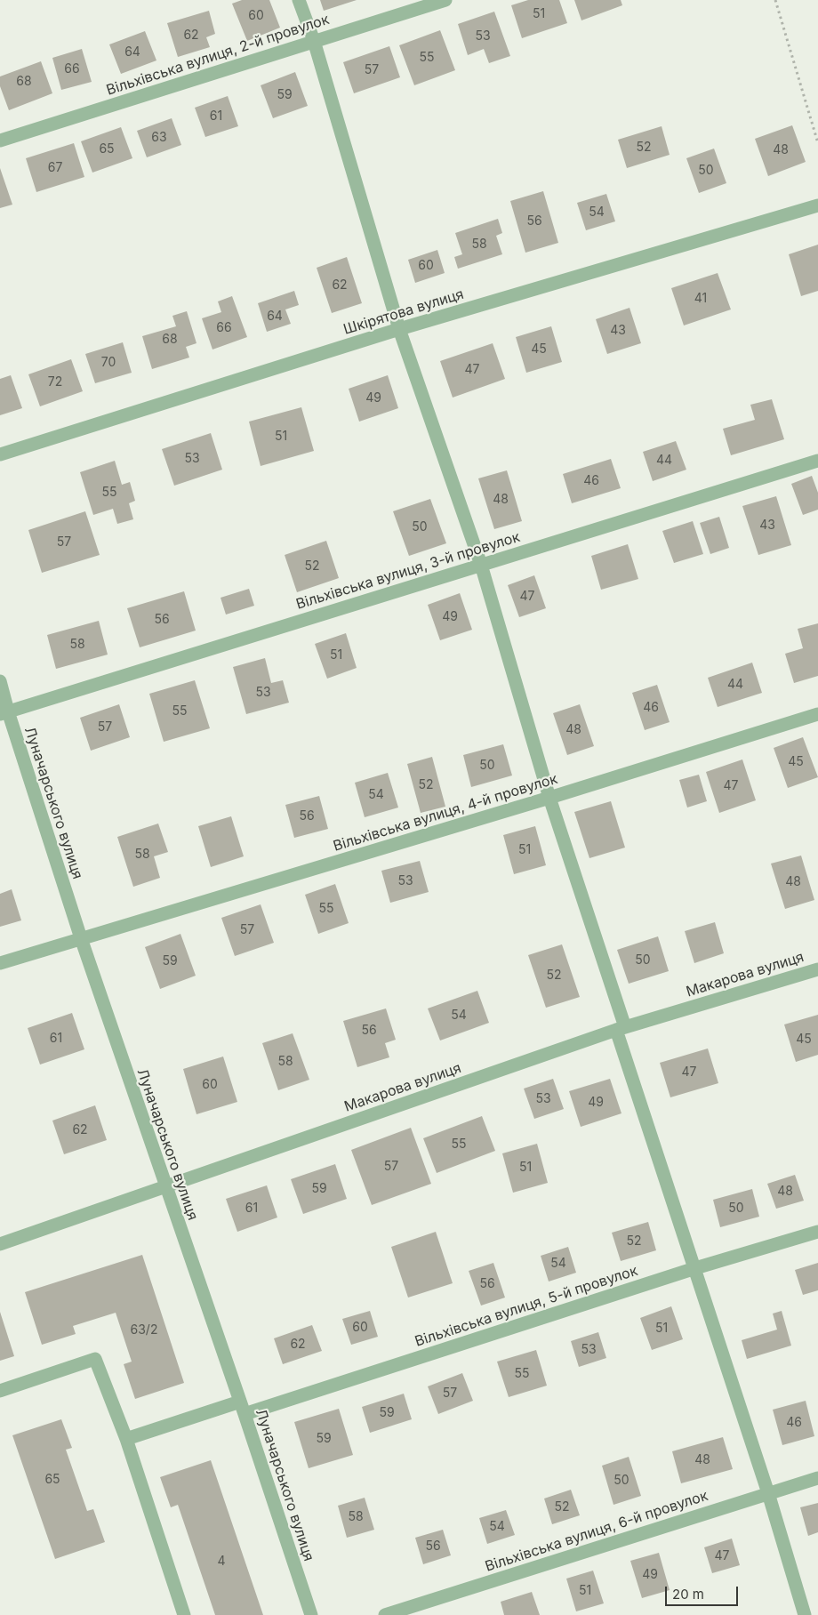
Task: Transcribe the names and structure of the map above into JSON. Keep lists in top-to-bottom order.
{
  "streets": {
    "street": [
      "Вільхівська вулиця, 2-й провулок",
      "Шкірятова вулиця",
      "Вільхівська вулиця, 3-й провулок",
      "Луначарського вулиця",
      "Вільхівська вулиця, 4-й провулок",
      "Макарова вулиця",
      "Вільхівська вулиця, 5-й провулок",
      "Вільхівська вулиця, 6-й провулок"
    ]
  },
  "crossings": [
    ["Вільхівська вулиця, 3-й провулок", "Луначарського вулиця"],
    ["Луначарського вулиця", "Вільхівська вулиця, 4-й провулок"],
    ["Луначарського вулиця", "Макарова вулиця"],
    ["Луначарського вулиця", "Вільхівська вулиця, 5-й провулок"]
  ],
  "house_numbers": [
    "51",
    "60",
    "62",
    "53",
    "64",
    "55",
    "66",
    "57",
    "68",
    "59",
    "61",
    "63",
    "52",
    "65",
    "48",
    "67",
    "50",
    "54",
    "56",
    "58",
    "60",
    "62",
    "41",
    "64",
    "66",
    "43",
    "68",
    "45",
    "70",
    "47",
    "72",
    "49",
    "51",
    "53",
    "44",
    "46",
    "55",
    "48",
    "43",
    "50",
    "57",
    "52",
    "47",
    "49",
    "56",
    "58",
    "51",
    "44",
    "53",
    "46",
    "55",
    "57",
    "48",
    "45",
    "50",
    "52",
    "47",
    "54",
    "56",
    "51",
    "58",
    "53",
    "48",
    "55",
    "57",
    "50",
    "59",
    "52",
    "54",
    "56",
    "61",
    "45",
    "58",
    "47",
    "60",
    "53",
    "49",
    "62",
    "55",
    "57",
    "51",
    "59",
    "48",
    "61",
    "50",
    "52",
    "54",
    "56",
    "60",
    "51",
    "63/2",
    "62",
    "53",
    "55",
    "57",
    "59",
    "46",
    "59",
    "48",
    "65",
    "50",
    "52",
    "58",
    "54",
    "56",
    "47",
    "4",
    "49",
    "51"
  ],
  "scale_bar": "20 m"
}
